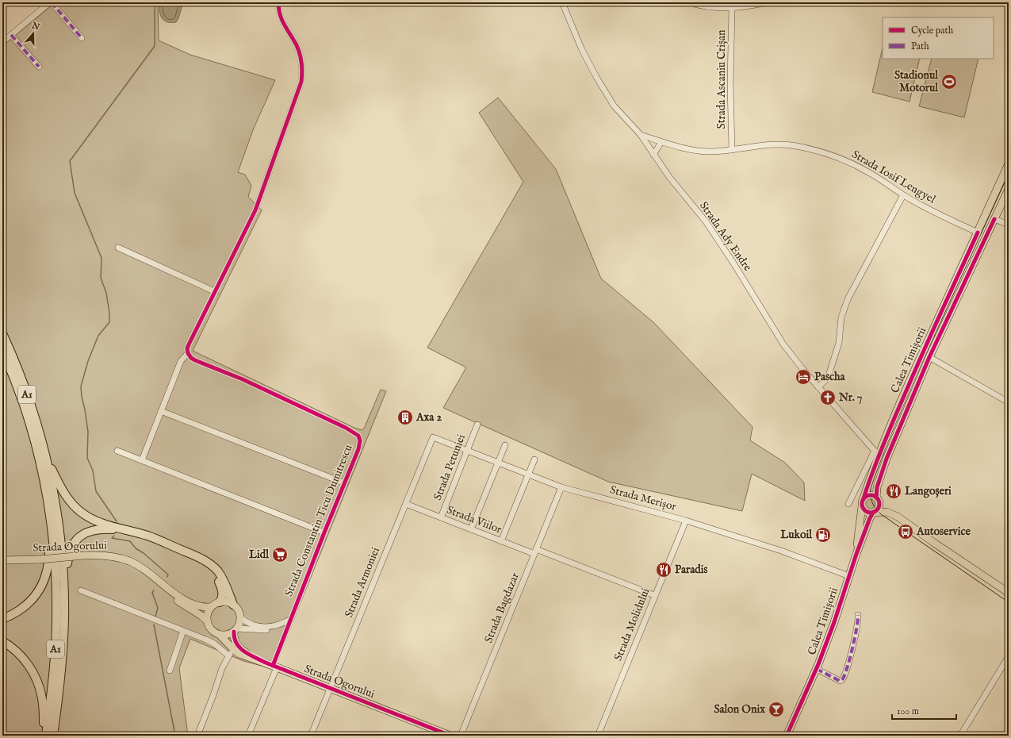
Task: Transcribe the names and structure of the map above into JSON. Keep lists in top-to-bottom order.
{
  "streets": {
    "highway": ["A1"],
    "main road": ["Calea Timișorii", "Strada Ogorului"],
    "street": [
      "Strada Ascaniu Crișan",
      "Strada Iosif Lengyel",
      "Strada Ady Endre",
      "Strada Petuniei",
      "Strada Merișor",
      "Strada Viilor",
      "Strada Constantin Ticu Dumitrescu",
      "Strada Armoniei",
      "Strada Bagdazar",
      "Strada Molidului"
    ]
  },
  "crossings": [
    ["Strada Ascaniu Crișan", "Strada Iosif Lengyel"],
    ["Strada Iosif Lengyel", "Strada Ady Endre"],
    ["Strada Iosif Lengyel", "Calea Timișorii"],
    ["Strada Ady Endre", "Calea Timișorii"],
    ["Calea Timișorii", "Strada Merișor"],
    ["Strada Petuniei", "Strada Merișor"],
    ["Strada Petuniei", "Strada Viilor"],
    ["Strada Merișor", "Strada Armoniei"],
    ["Strada Merișor", "Strada Bagdazar"],
    ["Strada Merișor", "Strada Molidului"],
    ["Strada Viilor", "Strada Armoniei"],
    ["Strada Viilor", "Strada Bagdazar"],
    ["Strada Viilor", "Strada Molidului"],
    ["Strada Constantin Ticu Dumitrescu", "Strada Ogorului"],
    ["Strada Ogorului", "Strada Armoniei"]
  ],
  "places": {
    "sports": ["Stadionul Motorul"],
    "hotel": ["Pascha"],
    "church": ["Nr. 7"],
    "building": ["Axa 2"],
    "restaurant": ["Langoșeri", "Paradis"],
    "bus stop": ["Autoservice"],
    "fuel station": ["Lukoil"],
    "supermarket": ["Lidl"],
    "bar": ["Salon Onix"]
  },
  "legend": ["Cycle path", "Path"],
  "scale_bar": "100 m",
  "north": "top"
}
